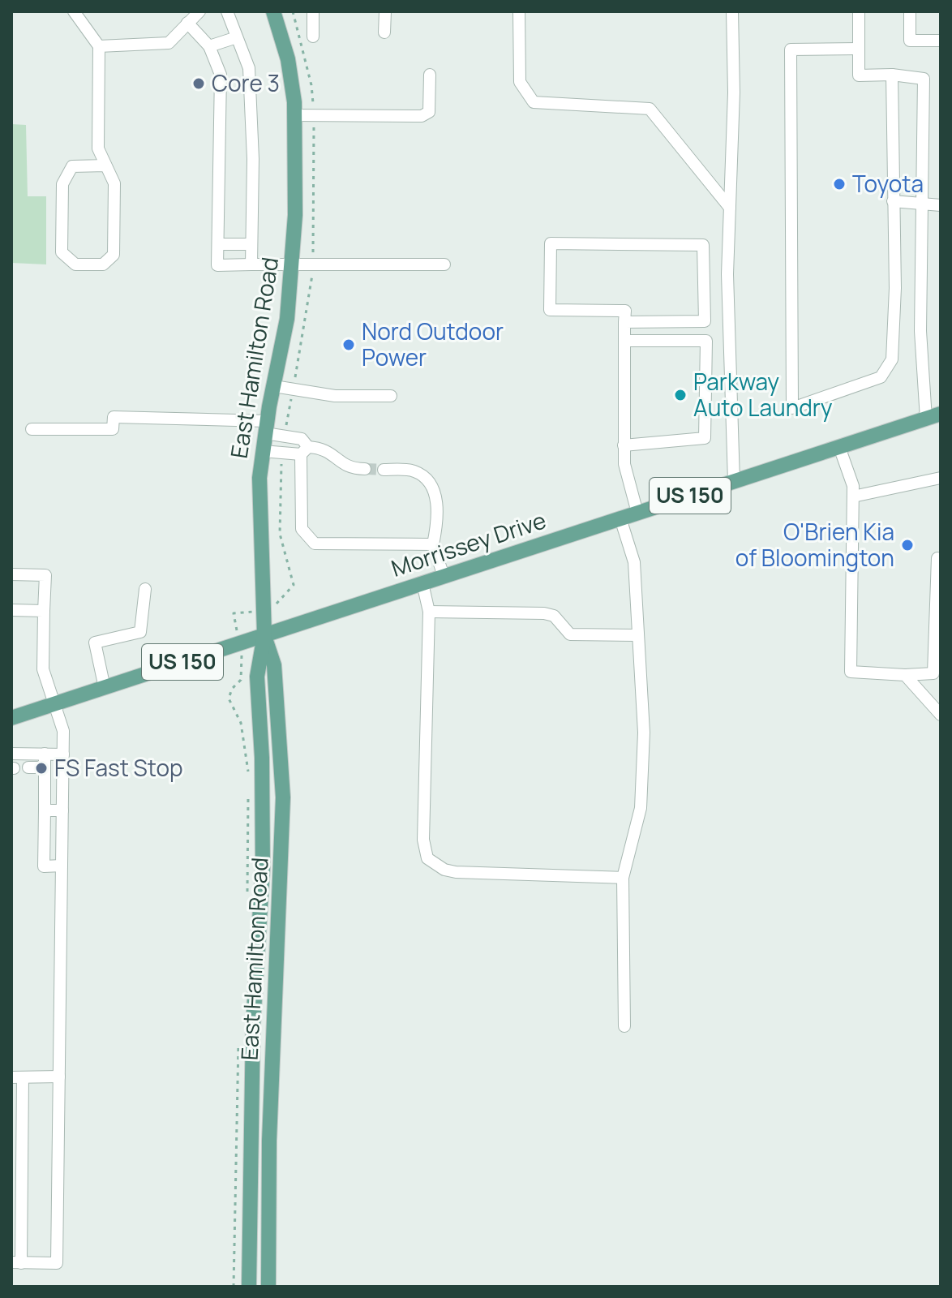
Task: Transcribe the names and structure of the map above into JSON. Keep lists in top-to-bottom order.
{
  "streets": {
    "main road": ["East Hamilton Road", "US 150", "Morrissey Drive"]
  },
  "crossings": [
    ["East Hamilton Road", "Morrissey Drive"]
  ],
  "places": [
    "Core 3",
    "Toyota",
    "Nord Outdoor Power",
    "Parkway Auto Laundry",
    "O'Brien Kia of Bloomington",
    "FS Fast Stop"
  ]
}
